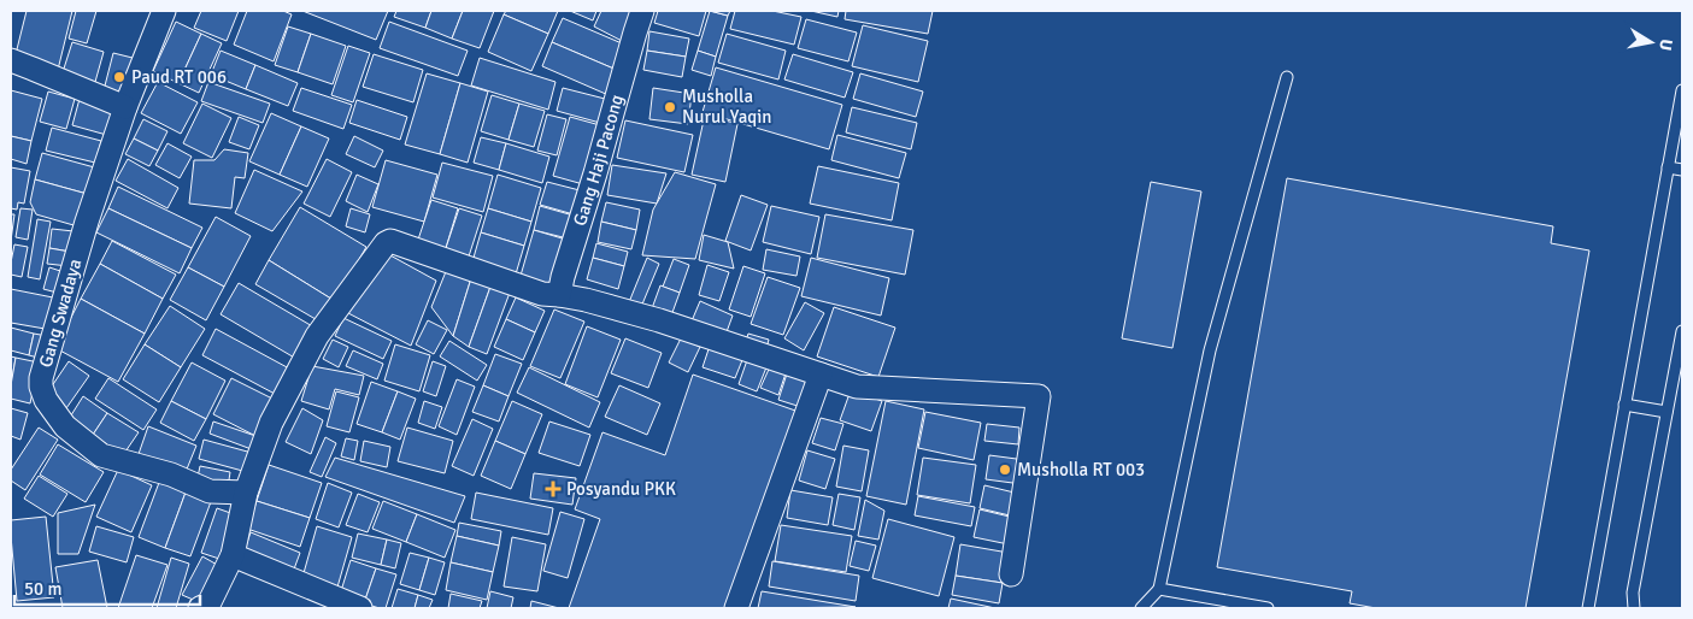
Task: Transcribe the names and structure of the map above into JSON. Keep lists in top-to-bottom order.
{
  "streets": {
    "street": ["Gang Haji Pacong", "Gang Swadaya"]
  },
  "places": {
    "other": ["Paud RT 006", "Musholla Nurul Yaqin", "Musholla RT 003"],
    "health": ["Posyandu PKK"]
  },
  "scale_bar": "50 m",
  "north": "right"
}
